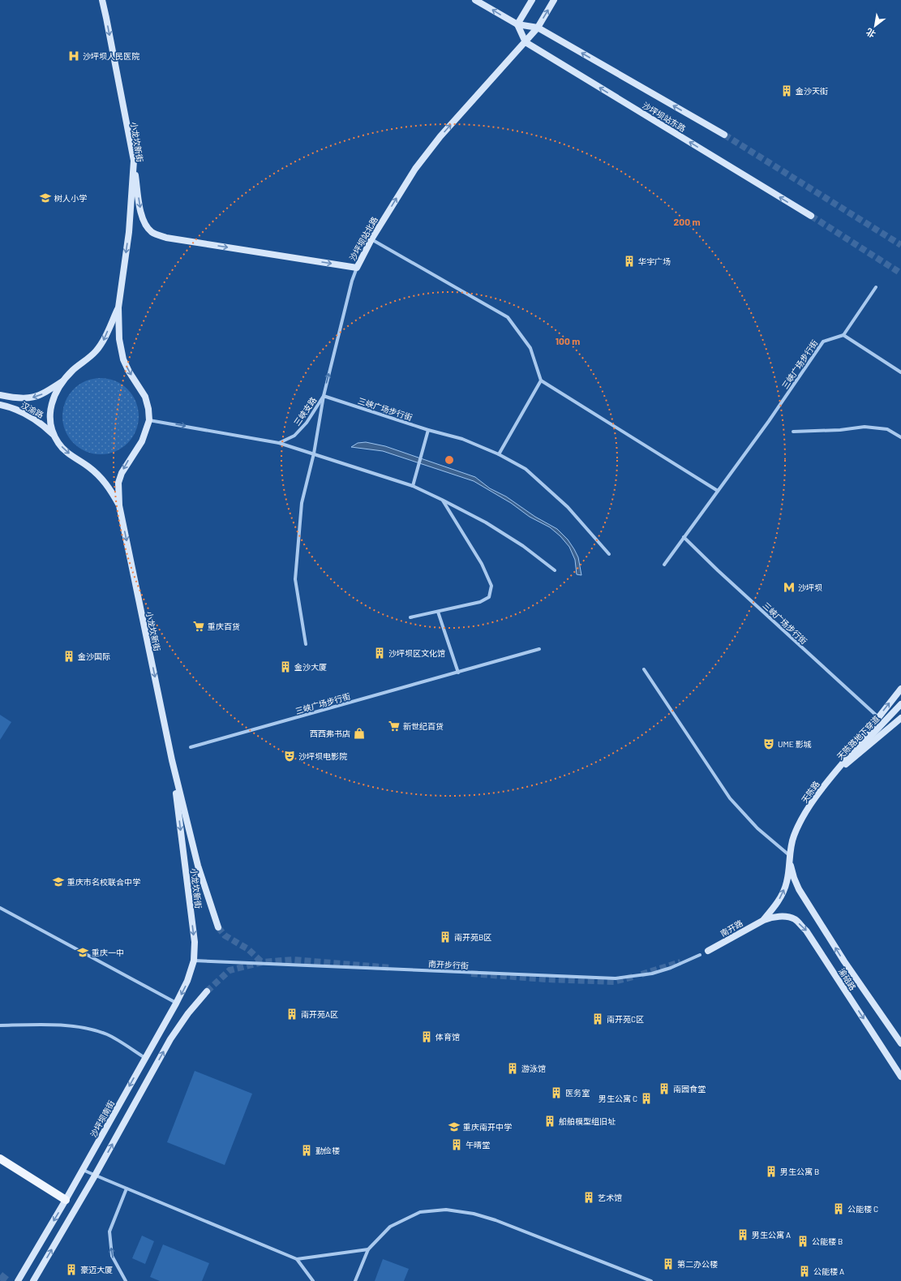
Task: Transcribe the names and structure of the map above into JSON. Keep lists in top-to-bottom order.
{
  "streets": {
    "main road": [
      "沙坪坝站东路",
      "小龙坎新街",
      "沙坪坝站北路",
      "汉渝路",
      "天陈路地下穿道",
      "天陈路",
      "南开路",
      "渝碚路",
      "沙坪坝南街"
    ],
    "street": ["三峡广场步行街", "三峡支路", "南开步行街"]
  },
  "crossings": [
    ["沙坪坝站东路", "沙坪坝站北路"],
    ["小龙坎新街", "沙坪坝站北路"],
    ["小龙坎新街", "汉渝路"],
    ["小龙坎新街", "南开步行街"],
    ["小龙坎新街", "沙坪坝南街"],
    ["沙坪坝站北路", "三峡支路"],
    ["三峡广场步行街", "三峡支路"],
    ["三峡广场步行街", "天陈路"],
    ["天陈路地下穿道", "天陈路"],
    ["天陈路", "南开路"],
    ["天陈路", "渝碚路"],
    ["南开路", "渝碚路"],
    ["南开步行街", "沙坪坝南街"]
  ],
  "one_way": [
    "沙坪坝站东路",
    "小龙坎新街",
    "汉渝路",
    "三峡支路",
    "天陈路"
  ],
  "places": {
    "hospital": ["沙坪坝人民医院"],
    "building": [
      "金沙天街",
      "华宇广场",
      "沙坪坝区文化馆",
      "金沙国际",
      "金沙大厦",
      "南开苑B区",
      "南开苑A区",
      "南开苑C区",
      "体育馆",
      "游泳馆",
      "南园食堂",
      "医务室",
      "男生公寓 C",
      "船舶模型组旧址",
      "午晴堂",
      "勤俭楼",
      "男生公寓 B",
      "艺术馆",
      "公能楼 C",
      "男生公寓 A",
      "公能楼 B",
      "第二办公楼",
      "豪迈大厦",
      "公能楼 A"
    ],
    "school or university": [
      "树人小学",
      "重庆市名校联合中学",
      "重庆一中",
      "重庆南开中学"
    ],
    "metro station": ["沙坪坝"],
    "supermarket": ["重庆百货", "新世纪百货"],
    "shop": ["西西弗书店"],
    "theatre": ["UME 影城", "沙坪坝电影院"]
  },
  "north": "bottom left",
  "rings": ["200 m", "100 m"]
}
